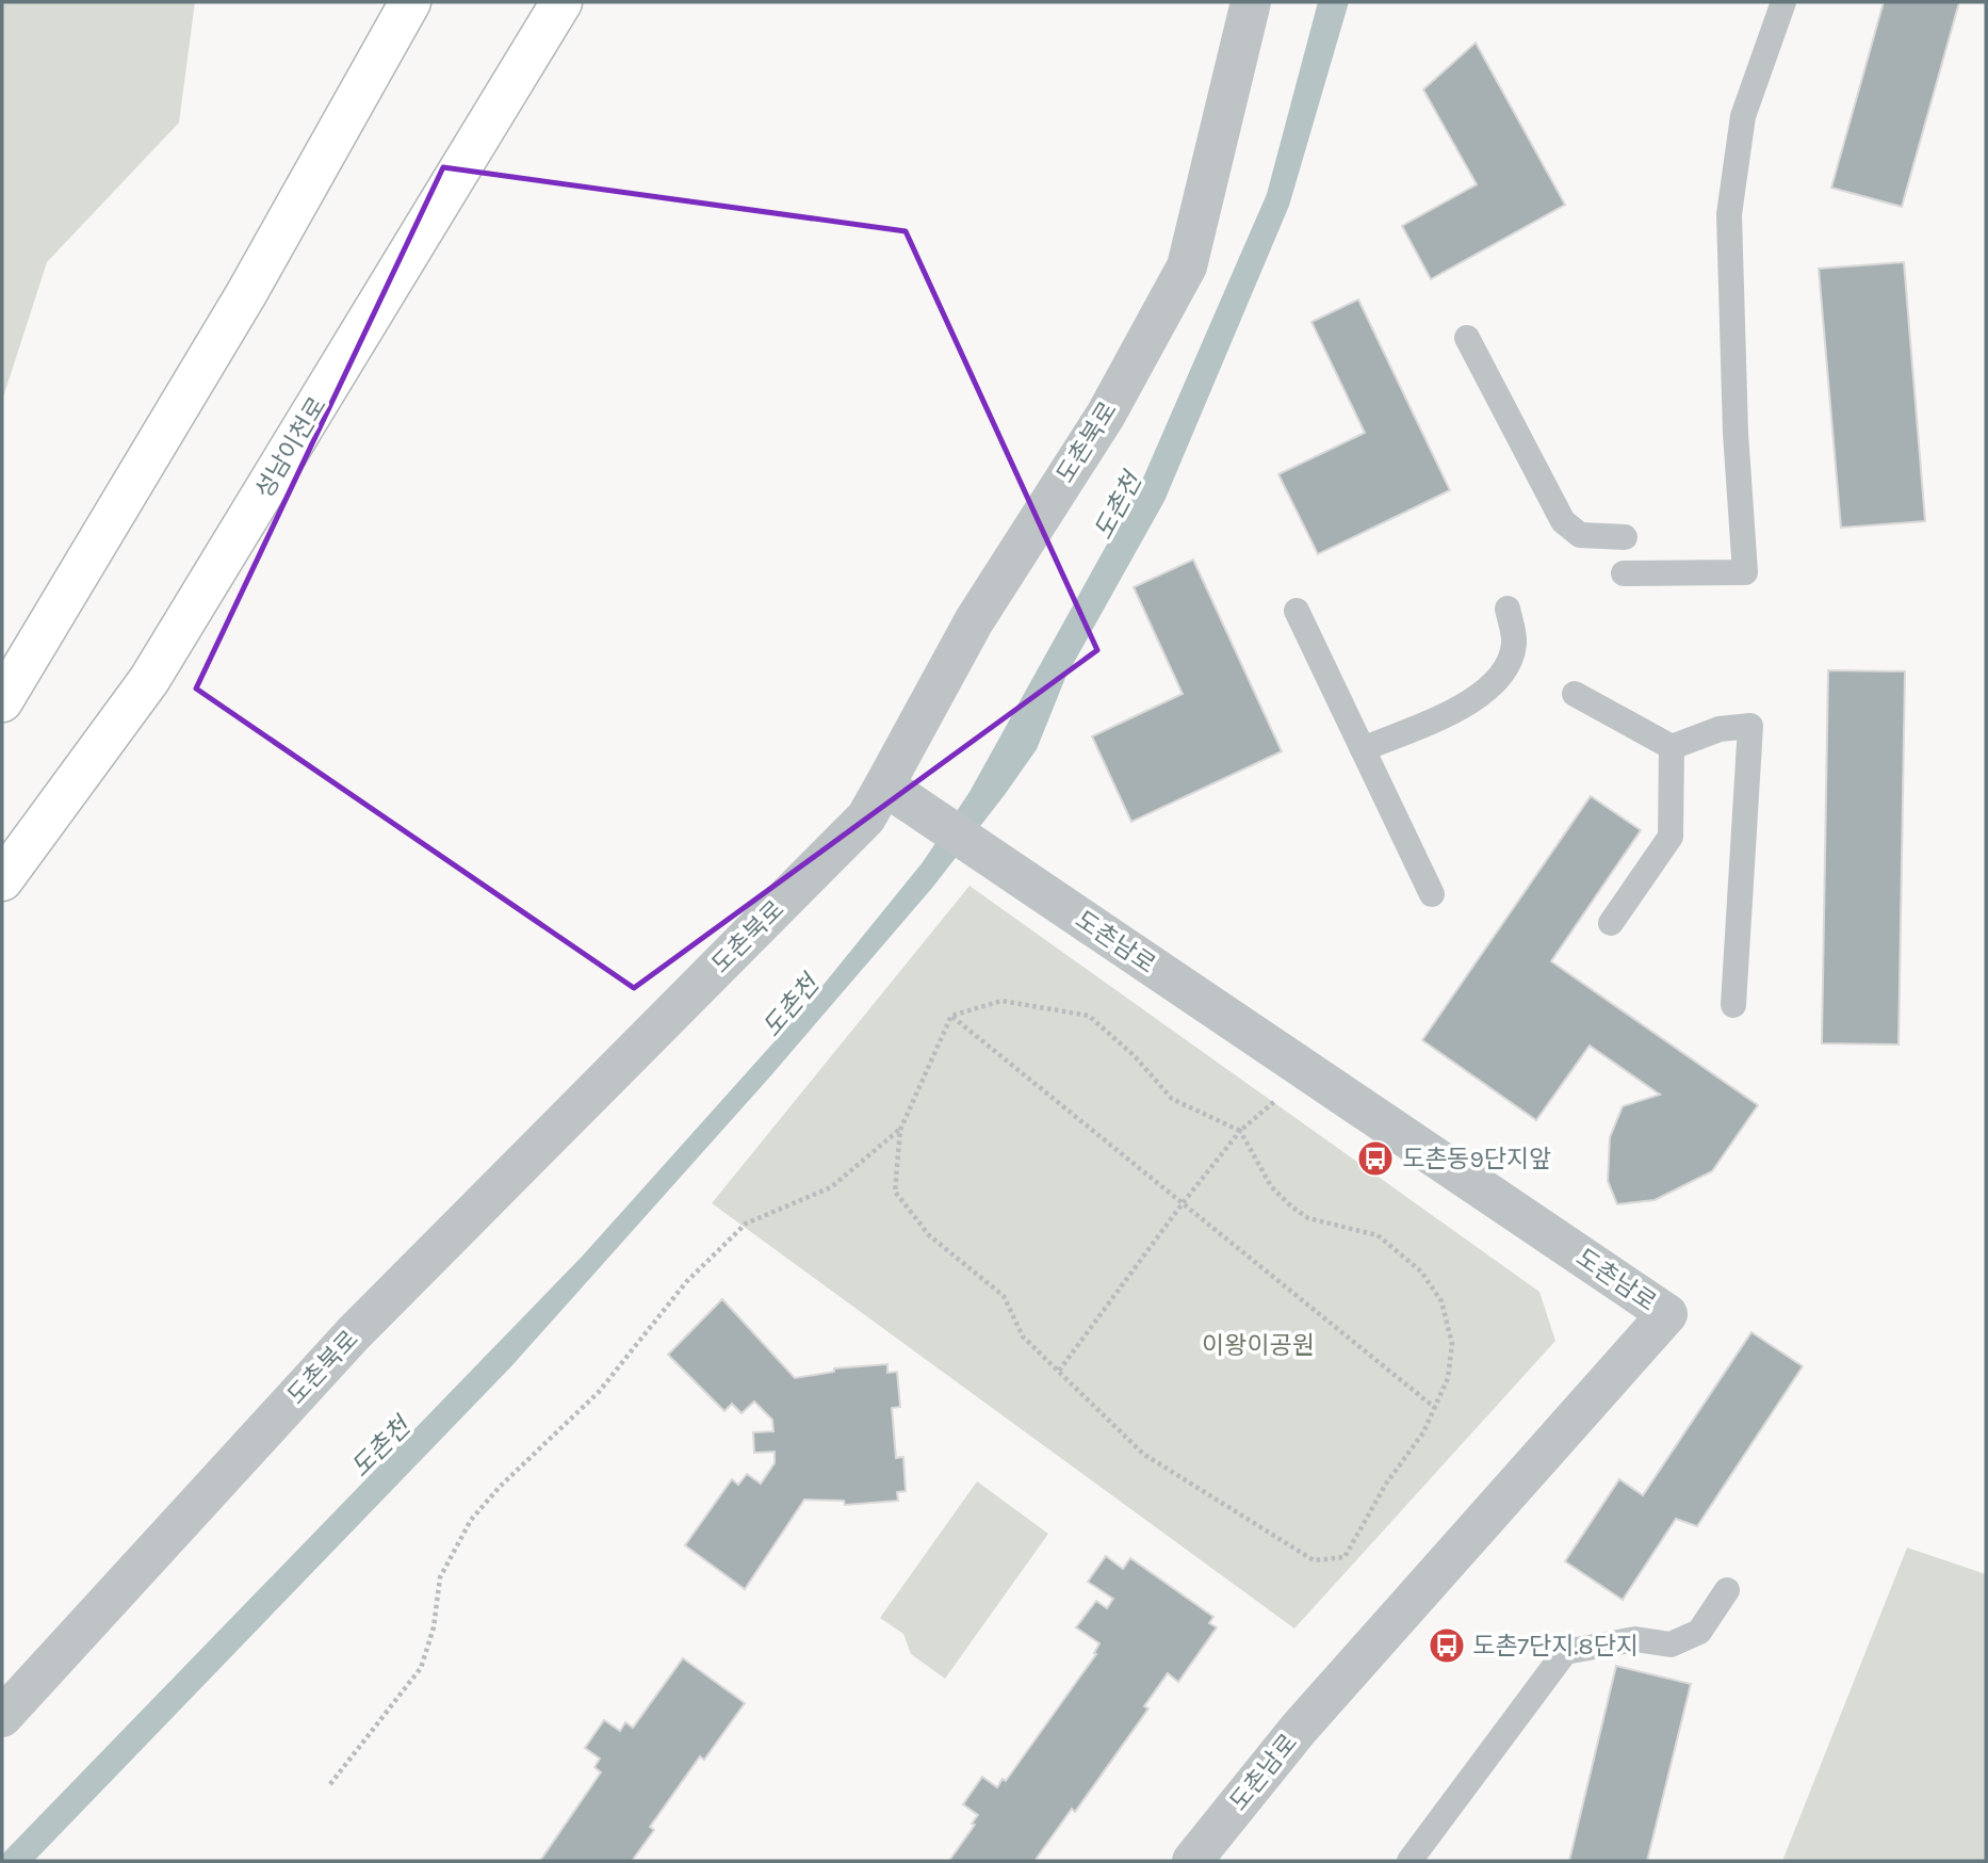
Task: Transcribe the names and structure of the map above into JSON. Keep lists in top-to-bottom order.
{
  "streets": {
    "highway": ["성남이천로"],
    "street": ["도촌북로", "도촌남로"]
  },
  "crossings": [
    ["도촌북로", "도촌남로"]
  ],
  "water": ["도촌천"],
  "parks": ["이왕이공원"],
  "places": {
    "bus stop": ["도촌동9단지앞", "도촌7단지.8단지"]
  }
}
